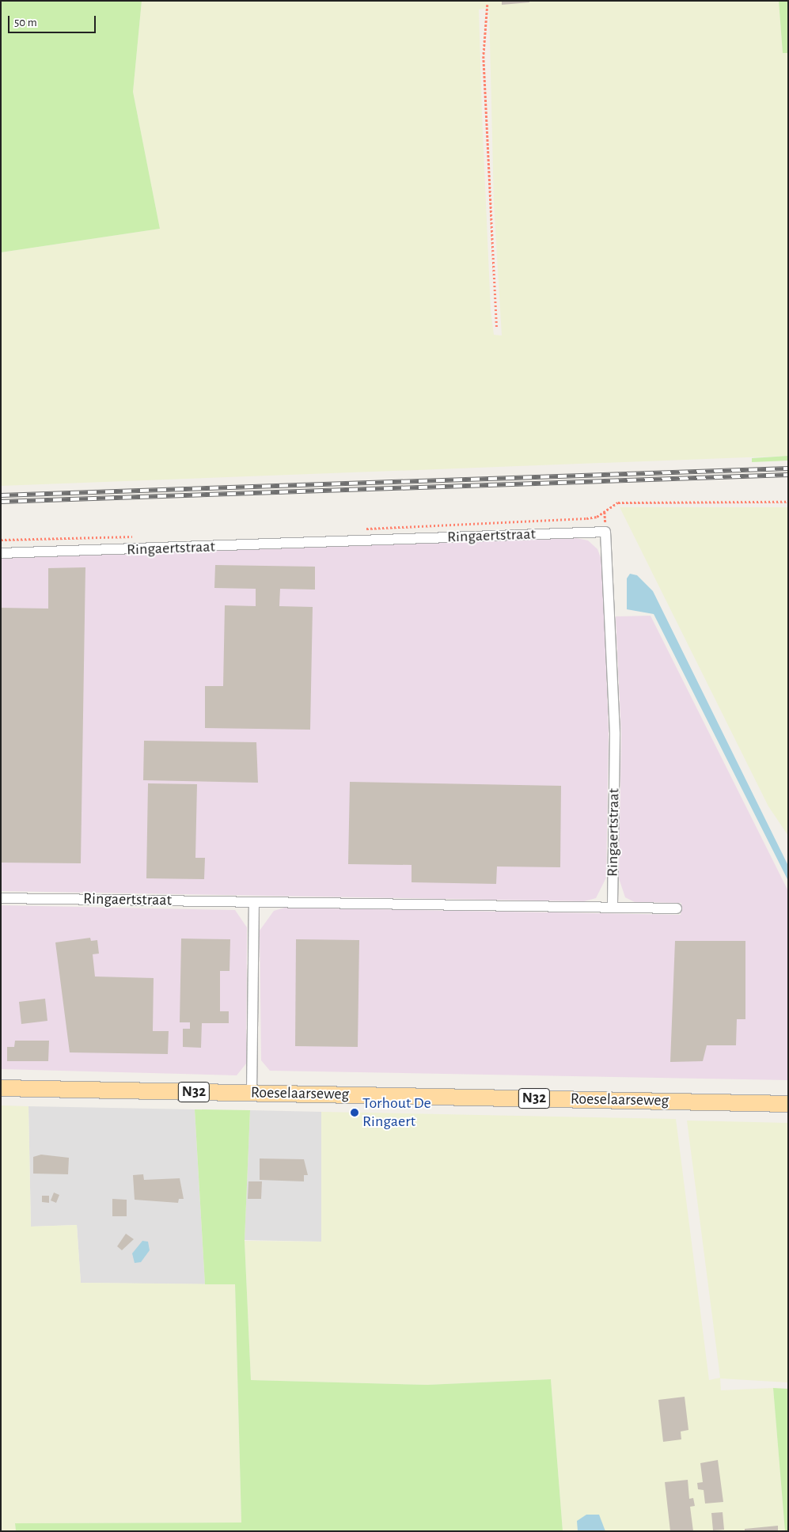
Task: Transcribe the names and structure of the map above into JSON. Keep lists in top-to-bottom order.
{
  "streets": {
    "main road": ["N32", "Roeselaarseweg"],
    "street": ["Ringaertstraat"]
  },
  "places": ["Torhout De Ringaert"],
  "scale_bar": "50 m"
}
